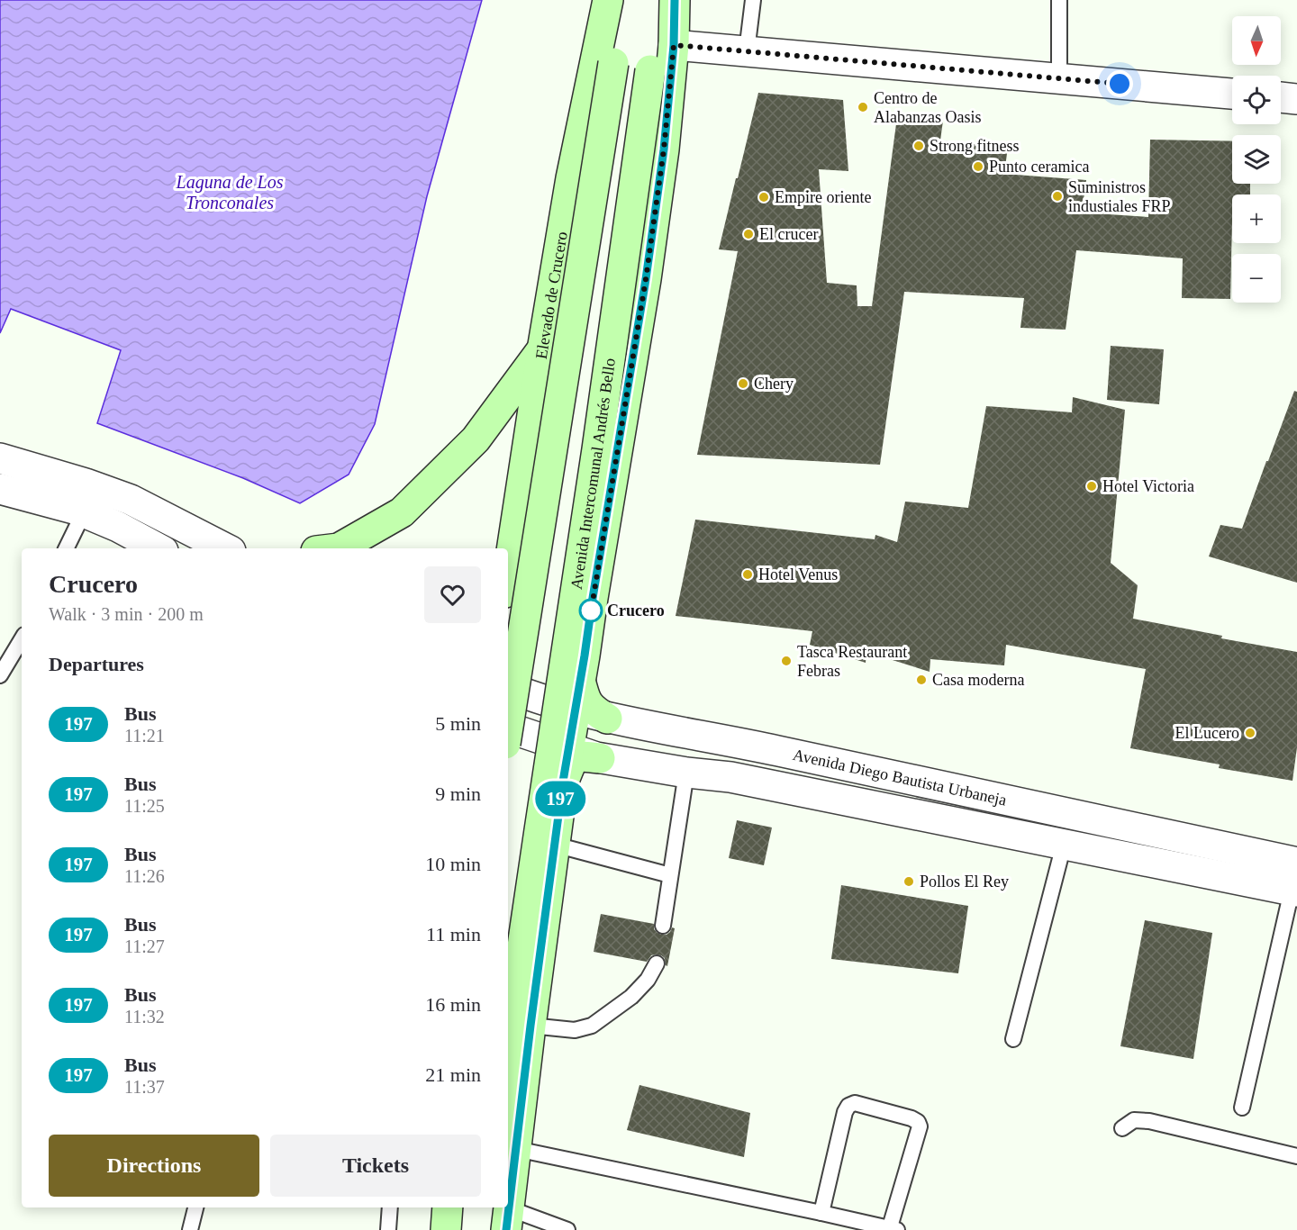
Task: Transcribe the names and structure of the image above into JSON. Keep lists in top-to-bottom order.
{
  "streets": {
    "main road": ["Elevado de Crucero", "Avenida Intercomunal Andrés Bello"],
    "street": ["Avenida Diego Bautista Urbaneja"]
  },
  "water": ["Laguna de Los Tronconales"],
  "places": [
    "Centro de Alabanzas Oasis",
    "Strong fitness",
    "Punto ceramica",
    "Suministros industiales FRP",
    "Empire oriente",
    "El crucer",
    "Chery",
    "Hotel Victoria",
    "Hotel Venus",
    "Crucero",
    "Tasca Restaurant Febras",
    "Casa moderna",
    "El Lucero",
    "Pollos El Rey"
  ],
  "lines": ["bus line 197"],
  "north": "bottom",
  "page": {
    "on_map": "197",
    "map_buttons": ["+", "−"],
    "heading": [
      ["Crucero", "Walk · 3 min · 200 m"],
      "Departures"
    ],
    "list": [
      {
        "mark": "197",
        "name": "Bus",
        "note": "11:21",
        "value": "5 min"
      },
      {
        "mark": "197",
        "name": "Bus",
        "note": "11:25",
        "value": "9 min"
      },
      {
        "mark": "197",
        "name": "Bus",
        "note": "11:26",
        "value": "10 min"
      },
      {
        "mark": "197",
        "name": "Bus",
        "note": "11:27",
        "value": "11 min"
      },
      {
        "mark": "197",
        "name": "Bus",
        "note": "11:32",
        "value": "16 min"
      },
      {
        "mark": "197",
        "name": "Bus",
        "note": "11:37",
        "value": "21 min"
      }
    ],
    "buttons": ["Directions", "Tickets"]
  }
}
